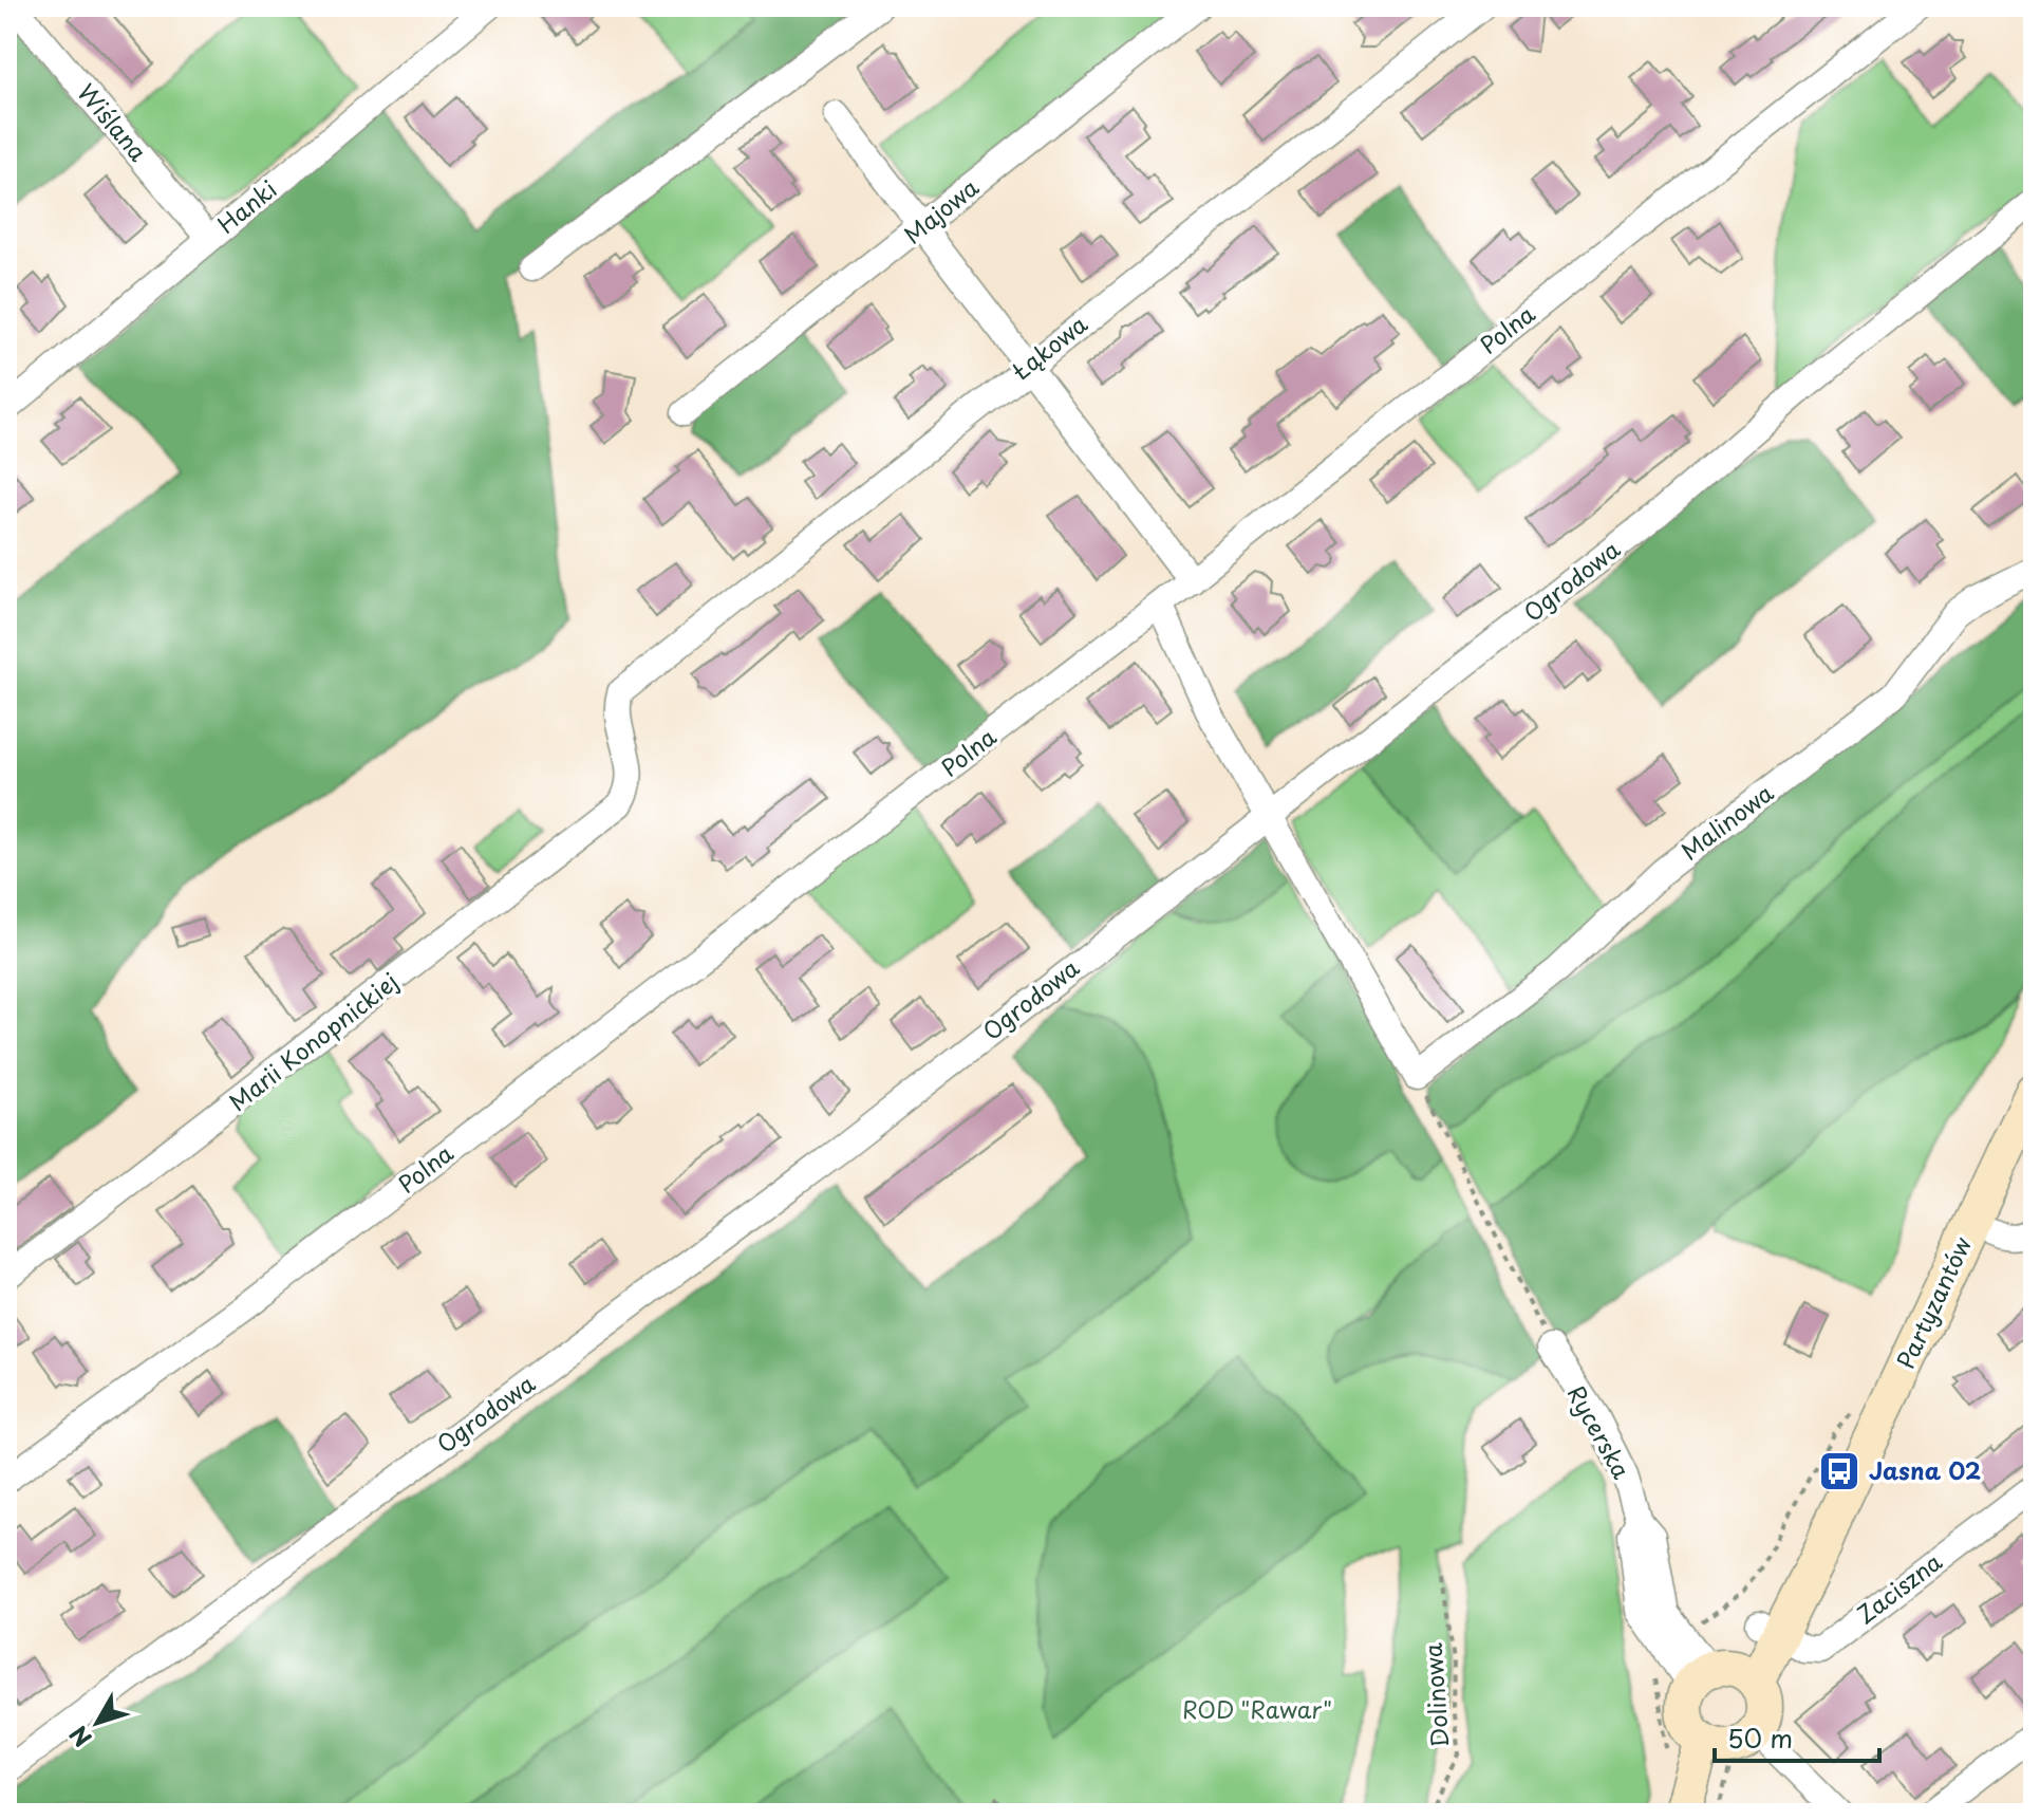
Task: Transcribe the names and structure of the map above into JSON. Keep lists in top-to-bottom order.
{
  "streets": {
    "street": [
      "Wiślana",
      "Hanki",
      "Majowa",
      "Polna",
      "Łąkowa",
      "Ogrodowa",
      "Malinowa",
      "Marii Konopnickiej",
      "Partyzantów",
      "Rycerska",
      "Zaciszna"
    ],
    "path": ["Dolinowa"]
  },
  "crossings": [
    ["Wiślana", "Hanki"],
    ["Łąkowa", "Marii Konopnickiej"],
    ["Partyzantów", "Rycerska"],
    ["Partyzantów", "Zaciszna"]
  ],
  "parks": ["ROD \"Rawar\""],
  "places": {
    "bus stop": ["Jasna 02"]
  },
  "scale_bar": "50 m",
  "north": "bottom left"
}
